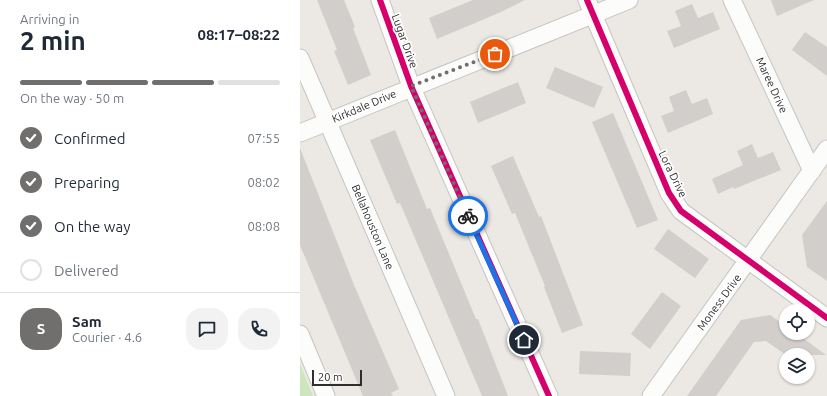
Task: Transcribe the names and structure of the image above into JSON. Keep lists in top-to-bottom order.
{
  "streets": {
    "street": [
      "Lugar Drive",
      "Maree Drive",
      "Kirkdale Drive",
      "Lora Drive",
      "Bellahouston Lane",
      "Moness Drive"
    ]
  },
  "crossings": [
    ["Lugar Drive", "Kirkdale Drive"],
    ["Maree Drive", "Moness Drive"],
    ["Kirkdale Drive", "Lora Drive"],
    ["Kirkdale Drive", "Bellahouston Lane"],
    ["Lora Drive", "Moness Drive"]
  ],
  "scale_bar": "20 m",
  "page": {
    "heading": ["2 min", "Arriving in", "08:17–08:22"],
    "panel": ["Sam", "Courier · 4.6"],
    "bar": "On the way · 50 m",
    "list": [
      ["Confirmed", "07:55"],
      ["Preparing", "08:02"],
      ["On the way", "08:08"],
      "Delivered"
    ],
    "round": "S",
    "scale": "20 m"
  }
}
